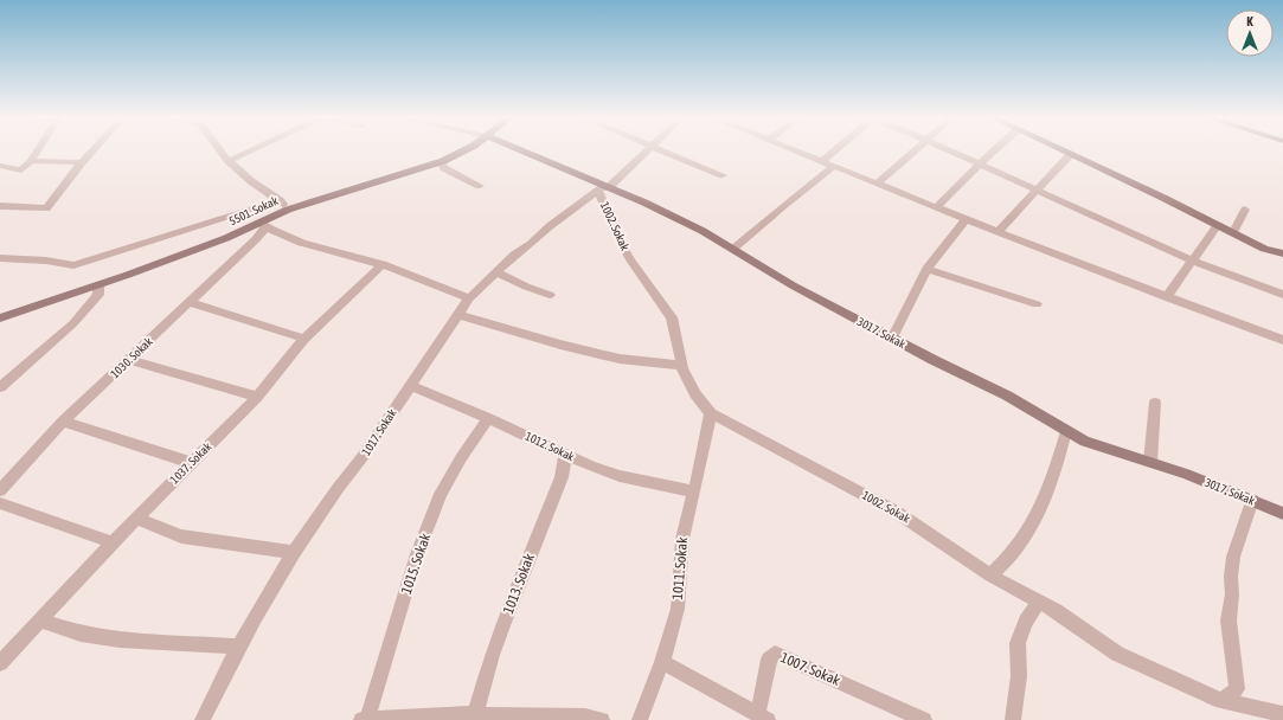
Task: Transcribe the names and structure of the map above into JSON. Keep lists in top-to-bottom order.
{
  "streets": {
    "street": [
      "5501. Sokak",
      "1002. Sokak",
      "3017. Sokak",
      "1030. Sokak",
      "1017. Sokak",
      "1012. Sokak",
      "1037. Sokak",
      "1015. Sokak",
      "1011. Sokak",
      "1013. Sokak",
      "1007. Sokak"
    ]
  },
  "crossings": [
    ["5501. Sokak", "1030. Sokak"],
    ["1002. Sokak", "3017. Sokak"],
    ["1002. Sokak", "1017. Sokak"],
    ["1002. Sokak", "1011. Sokak"],
    ["3017. Sokak", "1017. Sokak"],
    ["1017. Sokak", "1012. Sokak"],
    ["1012. Sokak", "1015. Sokak"],
    ["1012. Sokak", "1011. Sokak"],
    ["1012. Sokak", "1013. Sokak"],
    ["1011. Sokak", "1007. Sokak"]
  ],
  "north": "top"
}
